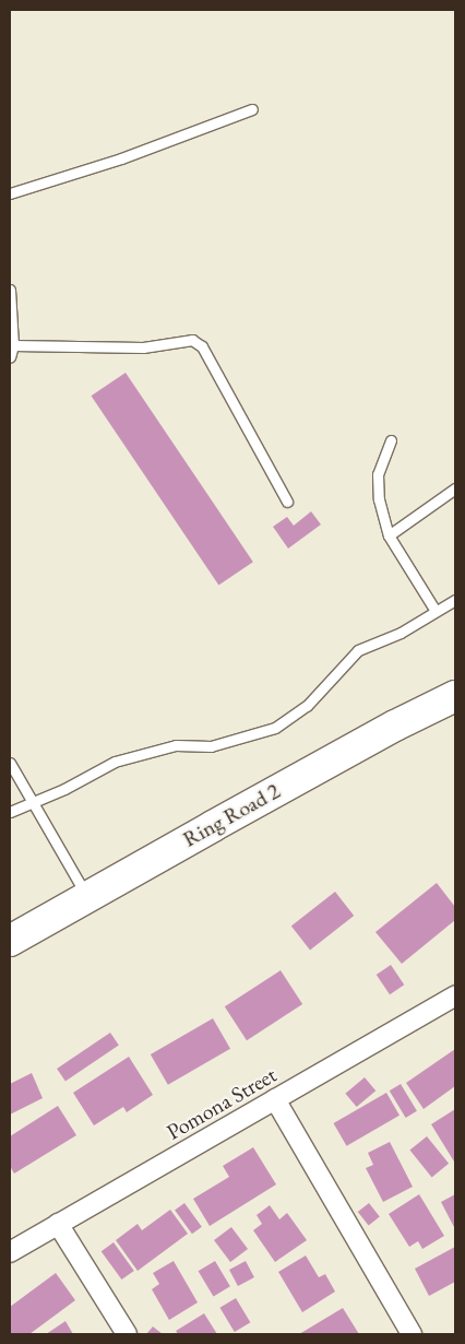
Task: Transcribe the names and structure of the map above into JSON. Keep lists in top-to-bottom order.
{
  "streets": {
    "main road": ["Ring Road 2"],
    "street": ["Pomona Street"]
  }
}
